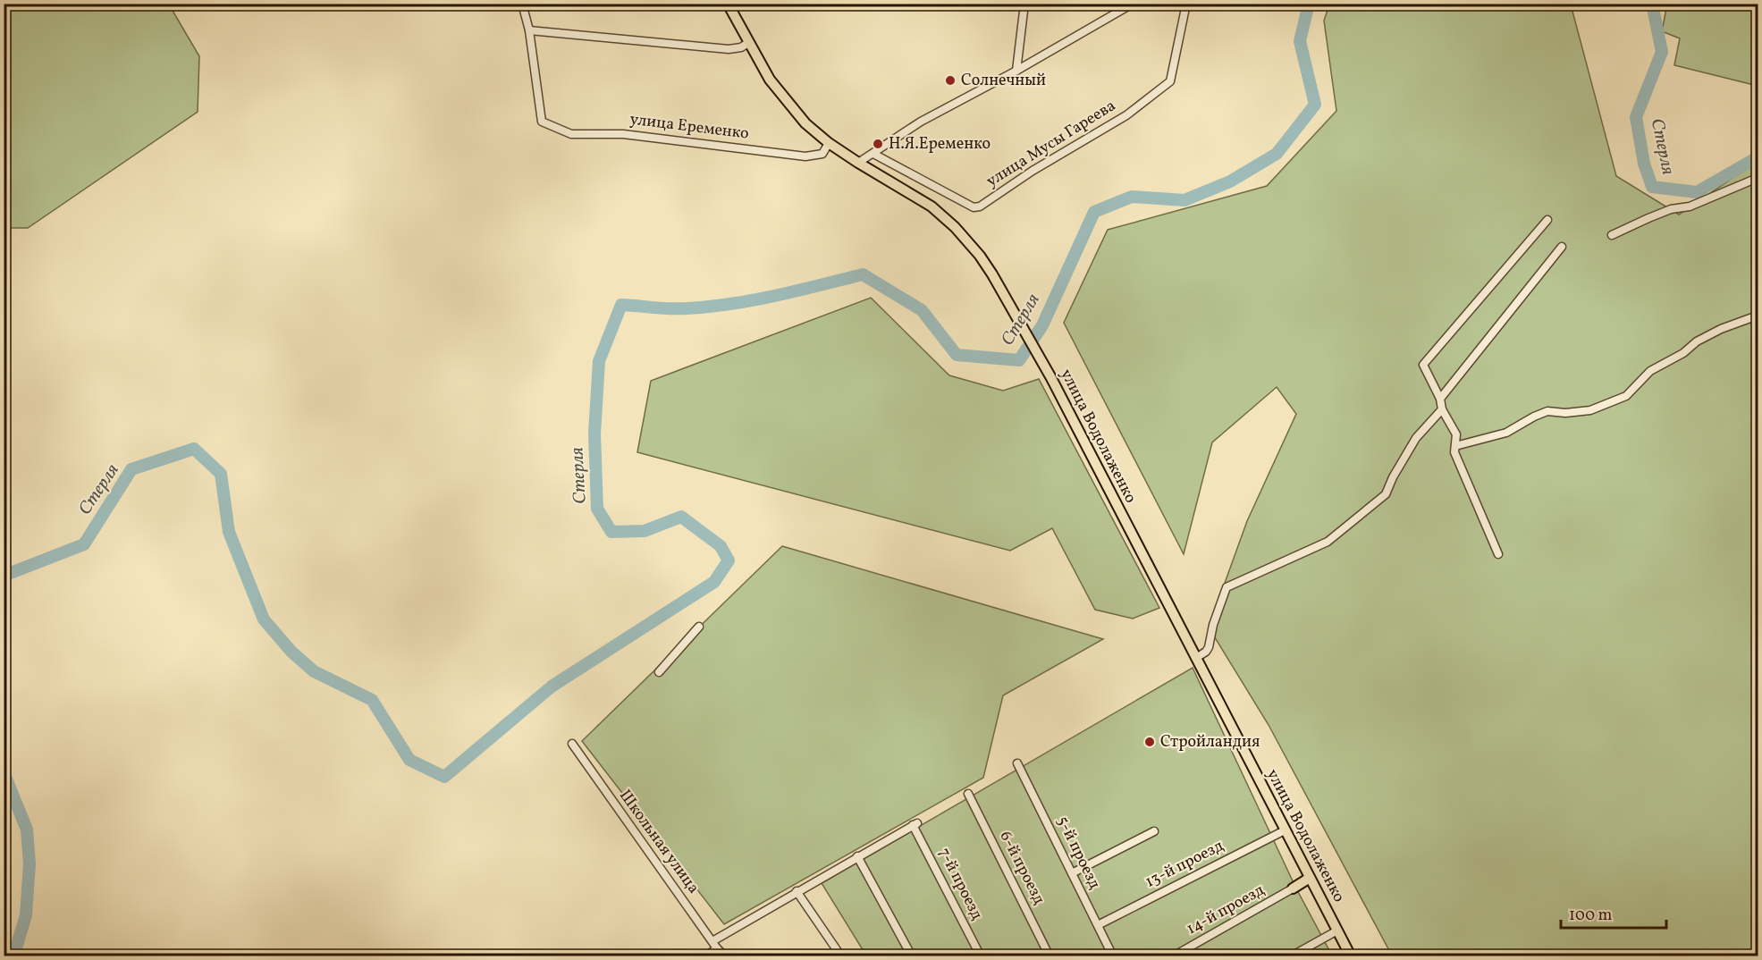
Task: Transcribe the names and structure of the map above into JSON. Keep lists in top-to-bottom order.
{
  "streets": {
    "main road": ["улица Водолаженко"],
    "street": [
      "улица Еременко",
      "улица Мусы Гареева",
      "Школьная улица",
      "5-й проезд",
      "13-й проезд",
      "6-й проезд",
      "7-й проезд",
      "14-й проезд"
    ]
  },
  "crossings": [
    ["улица Еременко", "улица Водолаженко"],
    ["улица Водолаженко", "13-й проезд"],
    ["5-й проезд", "13-й проезд"]
  ],
  "water": ["Стерля"],
  "places": ["Солнечный", "Н.Я.Еременко", "Стройландия"],
  "scale_bar": "100 m"
}
